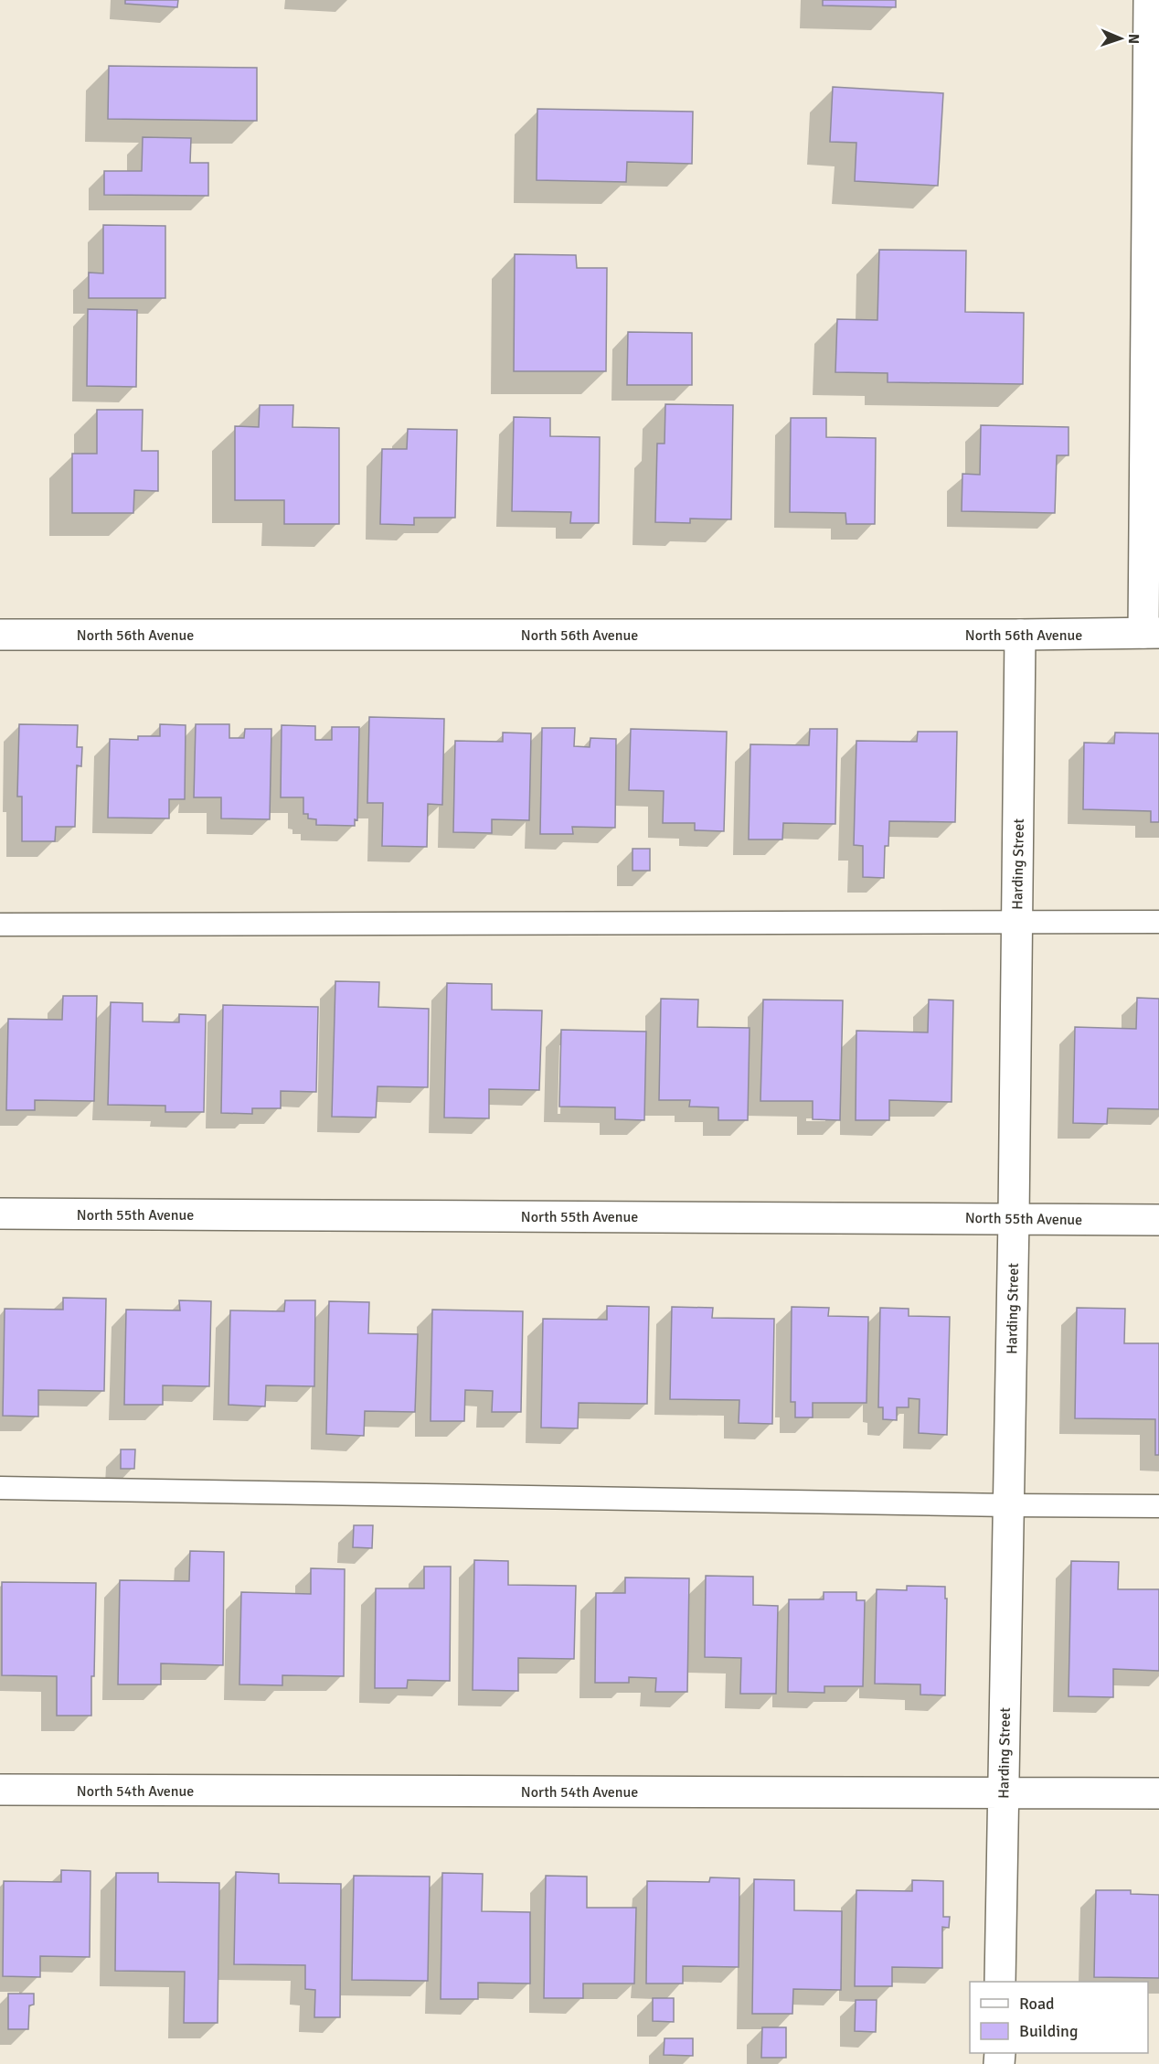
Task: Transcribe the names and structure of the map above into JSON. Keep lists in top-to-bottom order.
{
  "streets": {
    "street": [
      "North 56th Avenue",
      "Harding Street",
      "North 55th Avenue",
      "North 54th Avenue"
    ]
  },
  "crossings": [
    ["North 56th Avenue", "Harding Street"],
    ["Harding Street", "North 55th Avenue"],
    ["Harding Street", "North 54th Avenue"]
  ],
  "legend": ["Road", "Building"],
  "north": "right"
}
